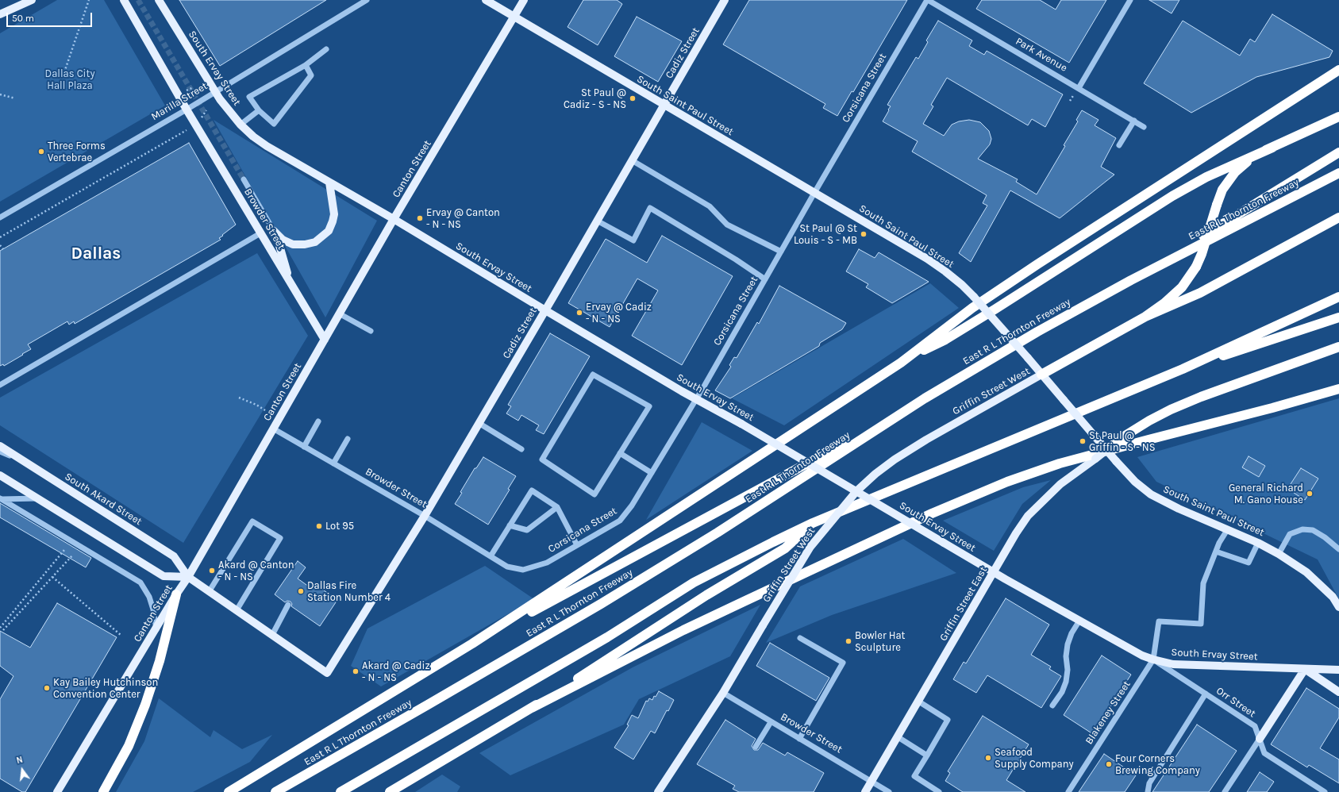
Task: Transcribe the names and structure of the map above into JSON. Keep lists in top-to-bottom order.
{
  "streets": {
    "highway": ["East R L Thornton Freeway"],
    "main road": [
      "Cadiz Street",
      "South Ervay Street",
      "South Saint Paul Street",
      "Canton Street",
      "Browder Street",
      "Griffin Street West",
      "South Akard Street",
      "Griffin Street East"
    ],
    "street": [
      "Park Avenue",
      "Corsicana Street",
      "Marilla Street",
      "Orr Street",
      "Blakeney Street"
    ]
  },
  "crossings": [
    ["Cadiz Street", "South Ervay Street"],
    ["Cadiz Street", "South Saint Paul Street"],
    ["Cadiz Street", "Browder Street"],
    ["Cadiz Street", "South Akard Street"],
    ["Park Avenue", "Corsicana Street"],
    ["South Ervay Street", "Corsicana Street"],
    ["South Ervay Street", "Marilla Street"],
    ["South Ervay Street", "Canton Street"],
    ["South Ervay Street", "Griffin Street West"],
    ["South Ervay Street", "Griffin Street East"],
    ["South Ervay Street", "Orr Street"],
    ["South Ervay Street", "Blakeney Street"],
    ["Corsicana Street", "South Saint Paul Street"],
    ["Corsicana Street", "Browder Street"],
    ["Marilla Street", "Browder Street"],
    ["South Saint Paul Street", "Canton Street"],
    ["South Saint Paul Street", "Griffin Street West"],
    ["South Saint Paul Street", "Griffin Street East"],
    ["Canton Street", "Browder Street"],
    ["Canton Street", "South Akard Street"],
    ["Browder Street", "Griffin Street West"],
    ["Browder Street", "Griffin Street East"],
    ["Orr Street", "Blakeney Street"]
  ],
  "districts": ["Dallas"],
  "parks": ["Dallas City Hall Plaza"],
  "places": [
    "St Paul @ Cadiz - S - NS",
    "Three Forms Vertebrae",
    "Ervay @ Canton - N - NS",
    "St Paul @ St Louis - S - MB",
    "Ervay @ Cadiz - N - NS",
    "St Paul @ Griffin - S - NS",
    "General Richard M. Gano House",
    "Lot 95",
    "Akard @ Canton - N - NS",
    "Dallas Fire Station Number 4",
    "Bowler Hat Sculpture",
    "Akard @ Cadiz - N - NS",
    "Kay Bailey Hutchinson Convention Center",
    "Seafood Supply Company",
    "Four Corners Brewing Company"
  ],
  "scale_bar": "50 m",
  "north": "top"
}
